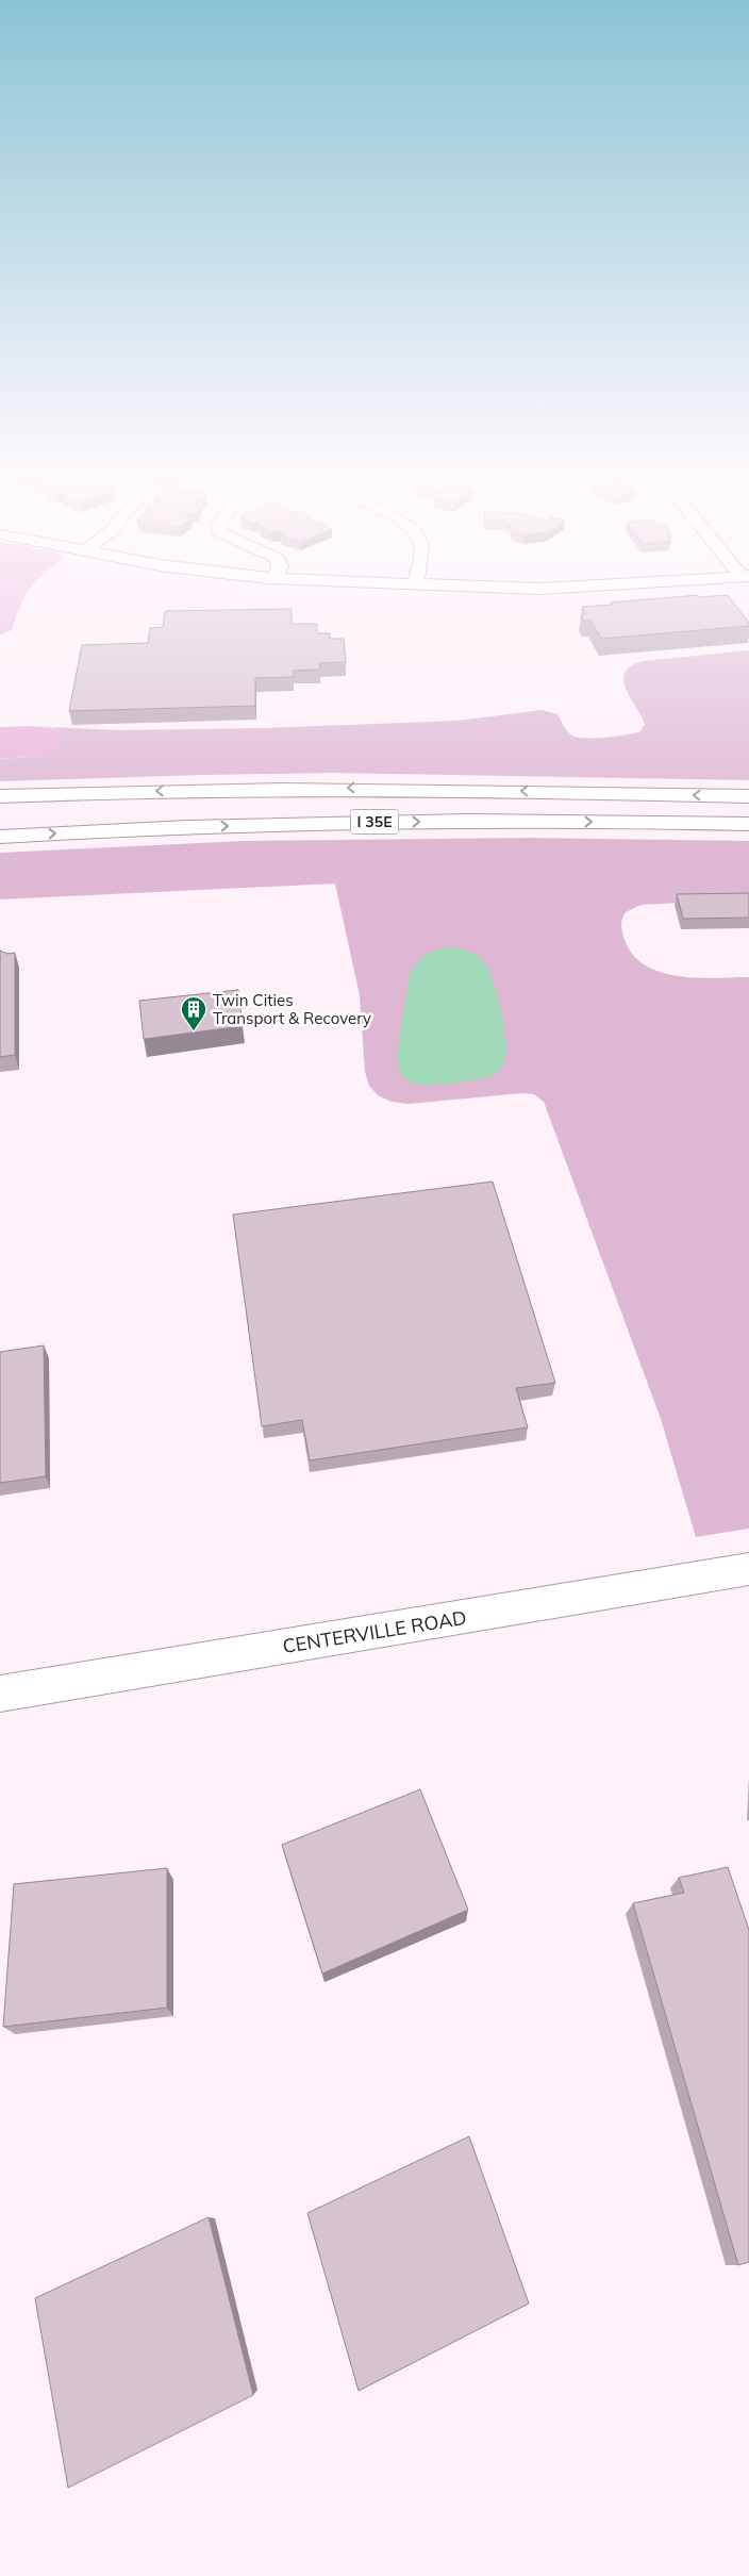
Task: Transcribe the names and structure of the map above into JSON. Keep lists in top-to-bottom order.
{
  "streets": {
    "main road": ["I 35E", "CENTERVILLE ROAD"]
  },
  "places": {
    "building": ["Twin Cities Transport & Recovery"]
  }
}
